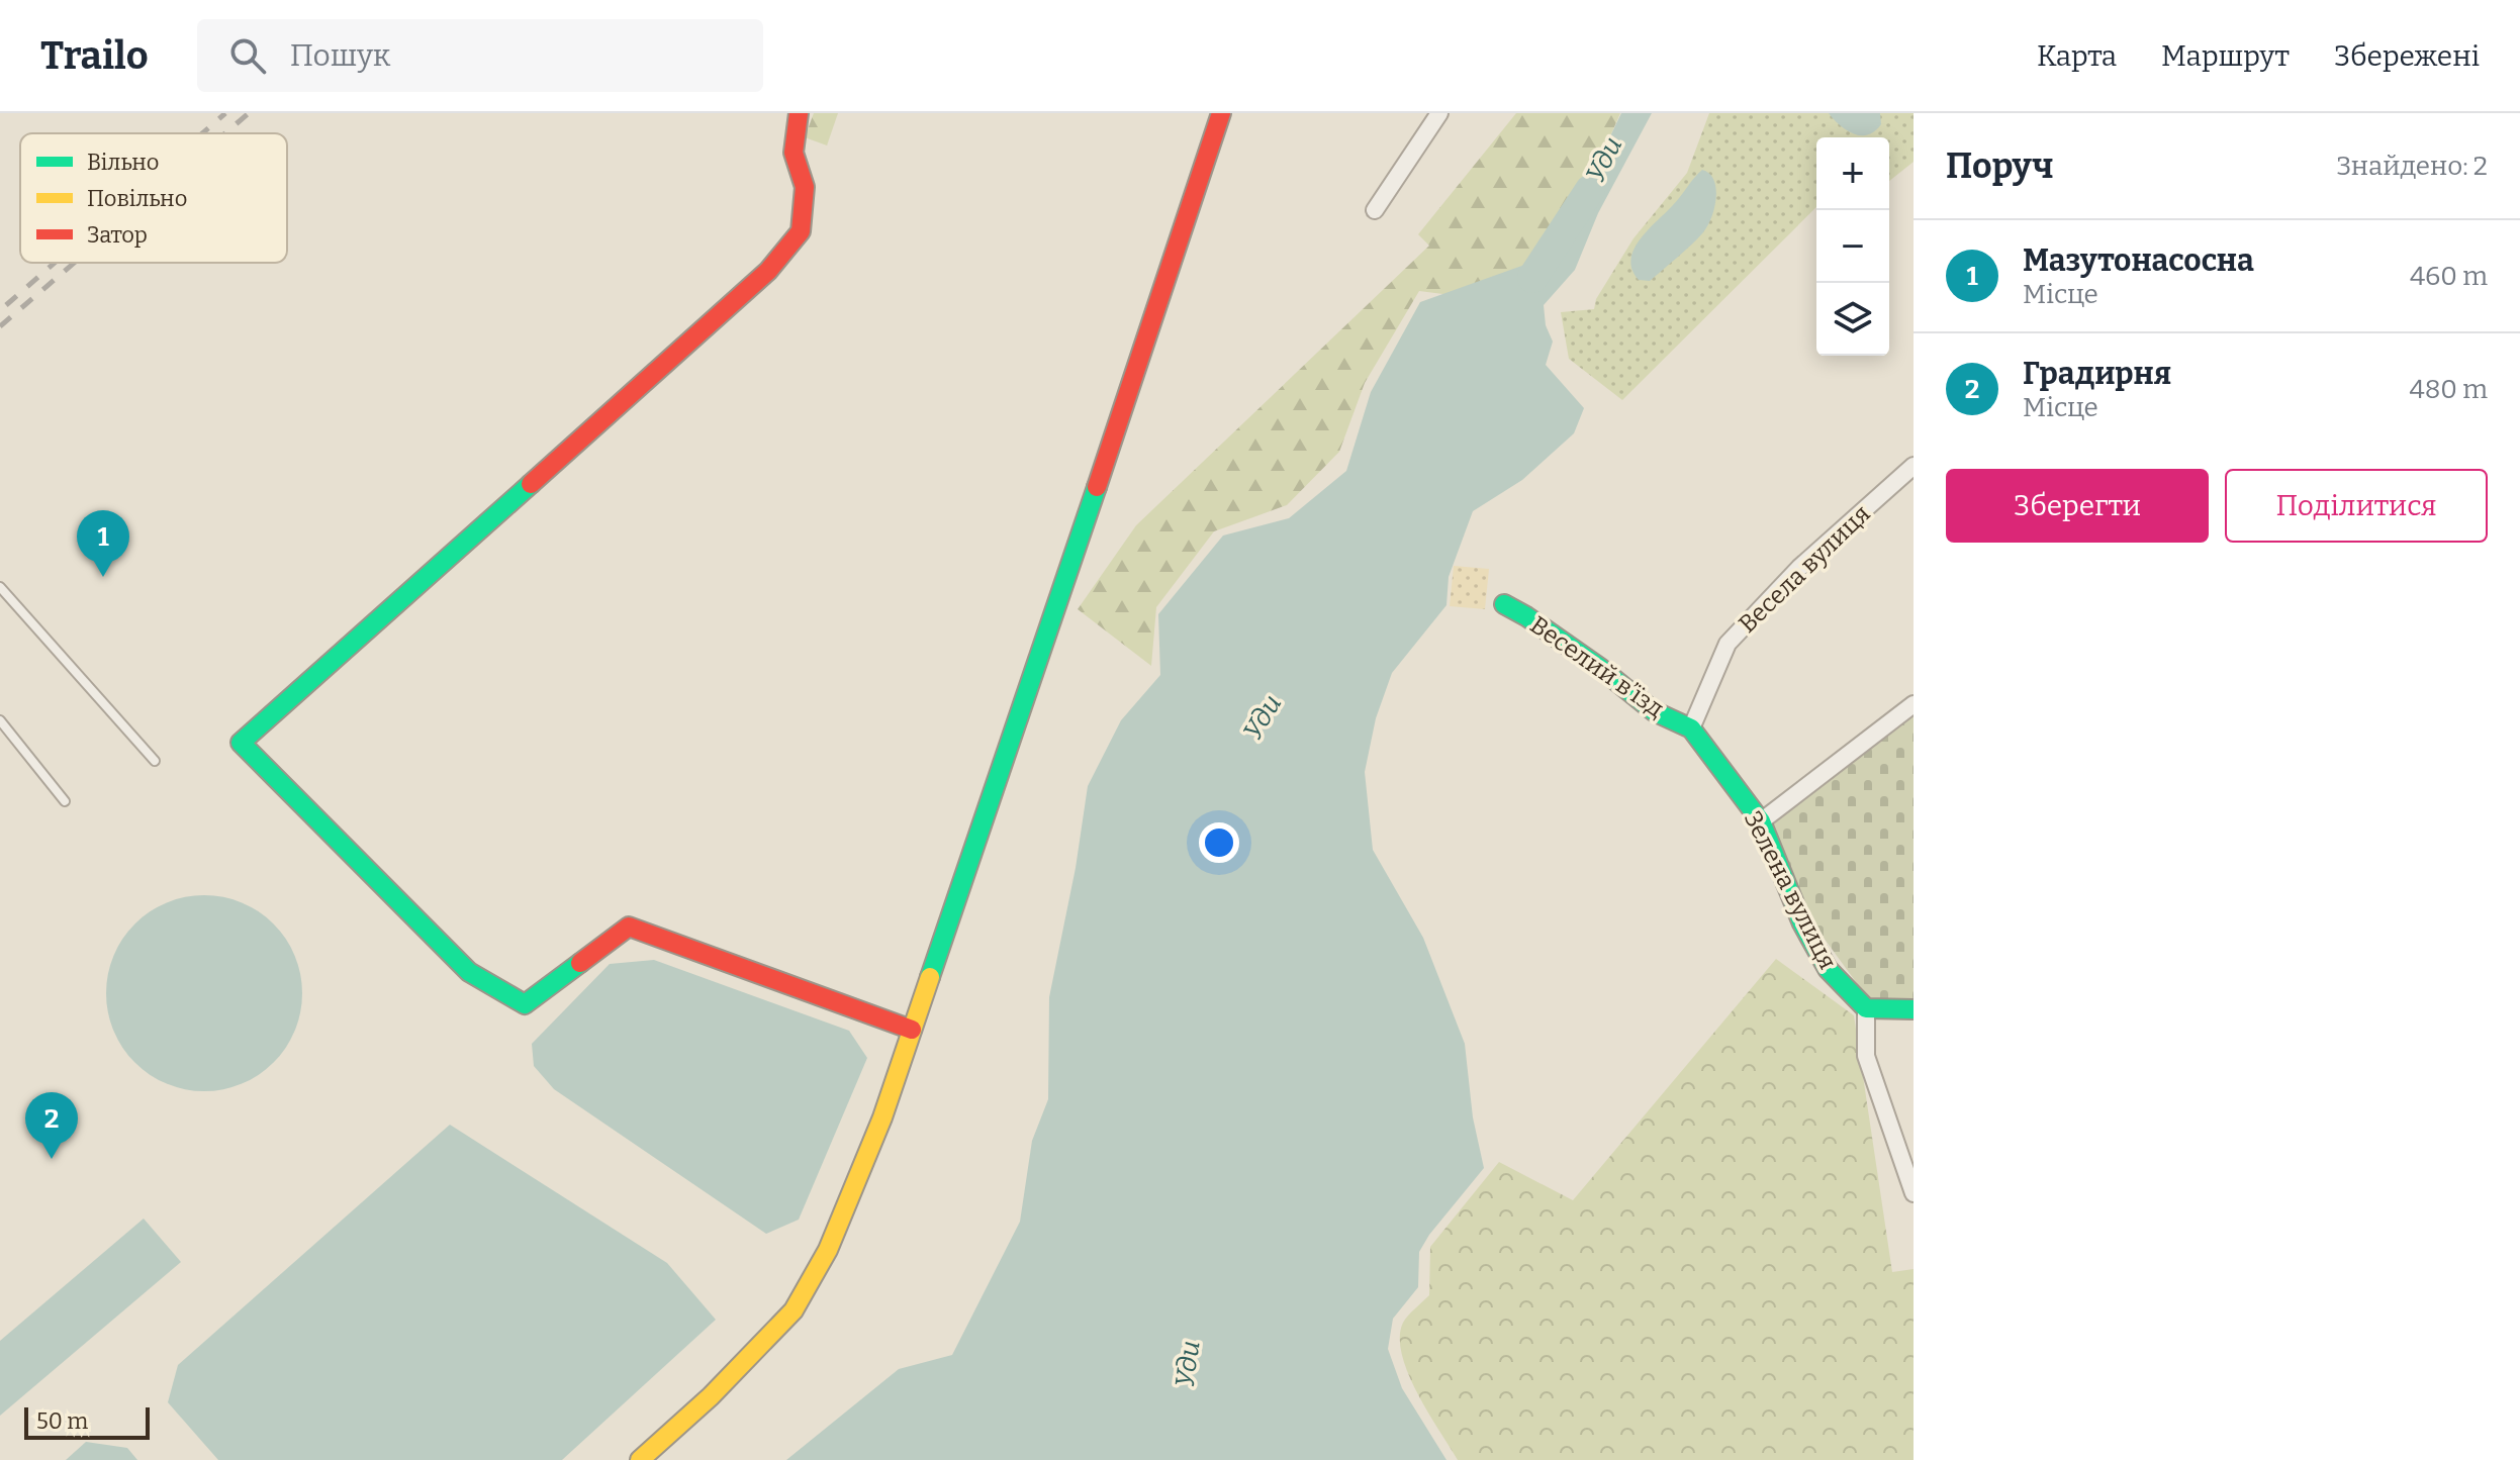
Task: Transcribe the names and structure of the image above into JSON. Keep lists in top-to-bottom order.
{
  "streets": {
    "street": ["Весела вулиця", "Веселий в’їзд", "Зелена вулиця"]
  },
  "crossings": [
    ["Весела вулиця", "Веселий в’їзд"],
    ["Весела вулиця", "Зелена вулиця"],
    ["Веселий в’їзд", "Зелена вулиця"]
  ],
  "water": ["Уди"],
  "legend": ["Вільно", "Повільно", "Затор"],
  "scale_bar": "50 m",
  "page": {
    "header": "Trailo",
    "search": "Пошук",
    "nav": ["Карта", "Маршрут", "Збережені"],
    "heading": ["Поруч", "Знайдено: 2"],
    "map_buttons": ["+", "−"],
    "list": [
      {
        "mark": "1",
        "name": "Мазутонасосна",
        "note": "Місце",
        "value": "460 m"
      },
      {
        "mark": "2",
        "name": "Градирня",
        "note": "Місце",
        "value": "480 m"
      }
    ],
    "buttons": ["Зберегти", "Поділитися"],
    "pins": ["1", "2"],
    "scale": "50 m"
  }
}
